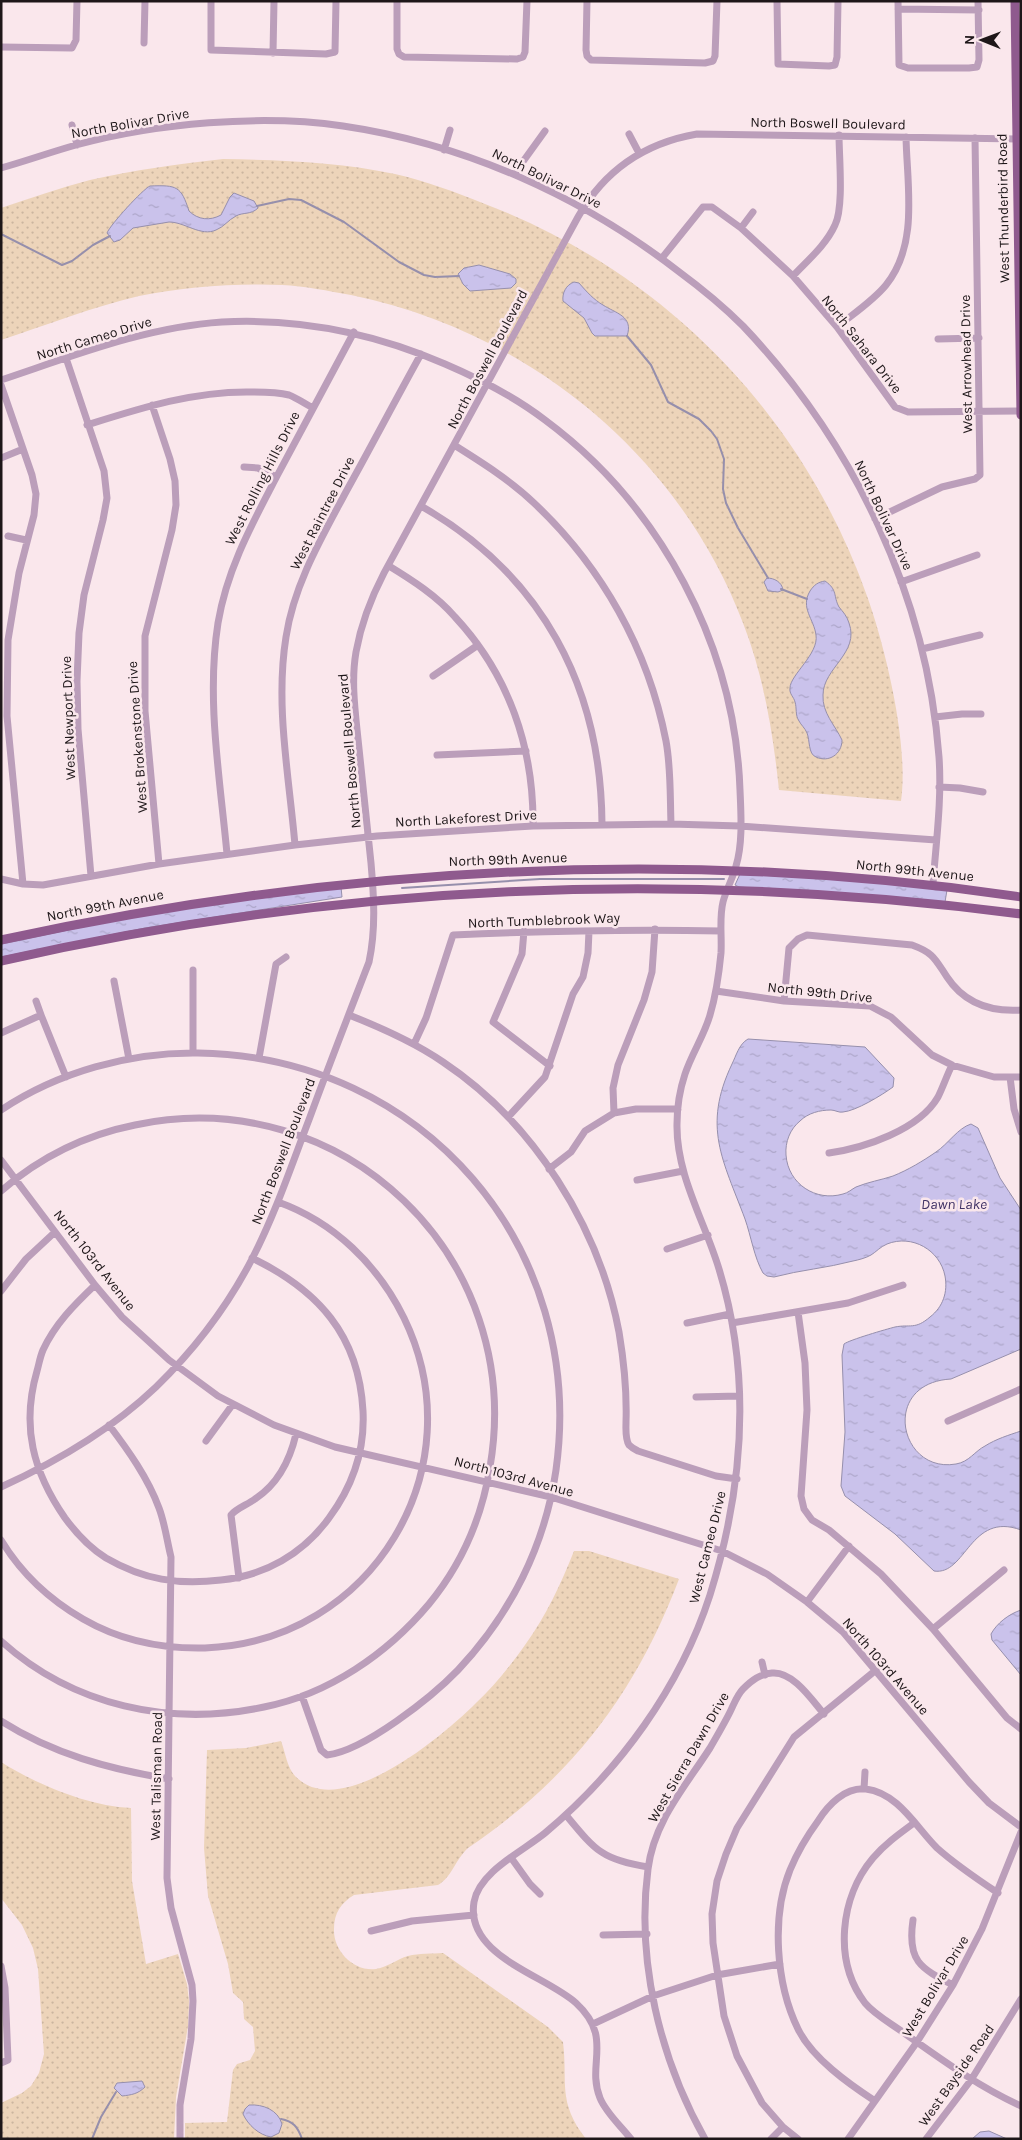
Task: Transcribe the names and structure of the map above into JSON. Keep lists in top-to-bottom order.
{
  "streets": {
    "main road": ["West Thunderbird Road", "North 99th Avenue"],
    "street": [
      "North Bolivar Drive",
      "North Boswell Boulevard",
      "North Cameo Drive",
      "North Sahara Drive",
      "West Arrowhead Drive",
      "West Rolling Hills Drive",
      "West Raintree Drive",
      "West Newport Drive",
      "West Brokenstone Drive",
      "North Lakeforest Drive",
      "North Tumblebrook Way",
      "North 99th Drive",
      "North 103rd Avenue",
      "West Cameo Drive",
      "West Sierra Dawn Drive",
      "West Talisman Road",
      "West Bolivar Drive",
      "West Bayside Road"
    ]
  },
  "crossings": [
    ["North Bolivar Drive", "North Boswell Boulevard"],
    ["North Bolivar Drive", "North Sahara Drive"],
    ["North Bolivar Drive", "West Arrowhead Drive"],
    ["North Bolivar Drive", "North Lakeforest Drive"],
    ["North Bolivar Drive", "North 99th Avenue"],
    ["North Boswell Boulevard", "West Thunderbird Road"],
    ["North Boswell Boulevard", "North Cameo Drive"],
    ["North Boswell Boulevard", "West Arrowhead Drive"],
    ["North Boswell Boulevard", "North Lakeforest Drive"],
    ["North Boswell Boulevard", "North 99th Avenue"],
    ["North Boswell Boulevard", "North 103rd Avenue"],
    ["North Boswell Boulevard", "West Talisman Road"],
    ["West Thunderbird Road", "North Sahara Drive"],
    ["North Cameo Drive", "West Rolling Hills Drive"],
    ["North Cameo Drive", "West Raintree Drive"],
    ["North Cameo Drive", "West Newport Drive"],
    ["North Cameo Drive", "North Lakeforest Drive"],
    ["North Cameo Drive", "West Cameo Drive"],
    ["North Sahara Drive", "West Arrowhead Drive"],
    ["West Rolling Hills Drive", "North Lakeforest Drive"],
    ["West Raintree Drive", "North Lakeforest Drive"],
    ["West Newport Drive", "North Lakeforest Drive"],
    ["West Brokenstone Drive", "North Lakeforest Drive"],
    ["North Lakeforest Drive", "West Cameo Drive"],
    ["North 99th Avenue", "West Cameo Drive"],
    ["North Tumblebrook Way", "West Cameo Drive"],
    ["North 99th Drive", "West Cameo Drive"],
    ["North 103rd Avenue", "West Cameo Drive"]
  ],
  "water": ["Dawn Lake"],
  "north": "left"
}
